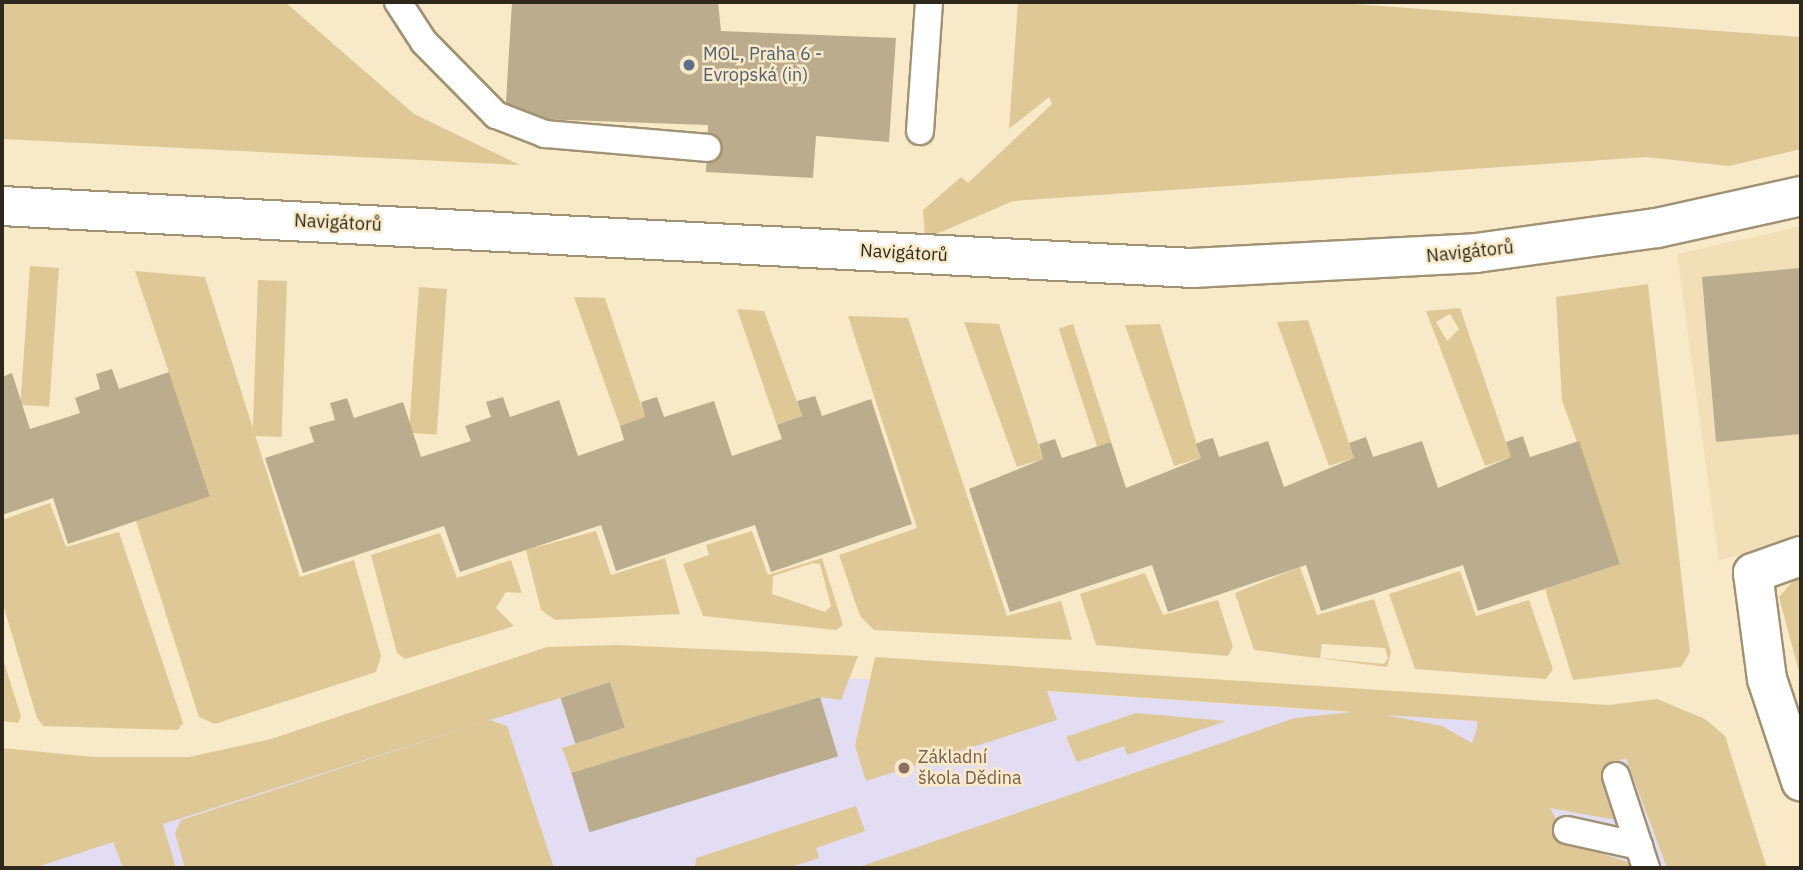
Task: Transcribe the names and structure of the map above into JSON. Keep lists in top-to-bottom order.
{
  "streets": {
    "street": ["Navigátorů"]
  },
  "places": ["MOL, Praha 6 - Evropská (in)", "Základní škola Dědina"]
}
